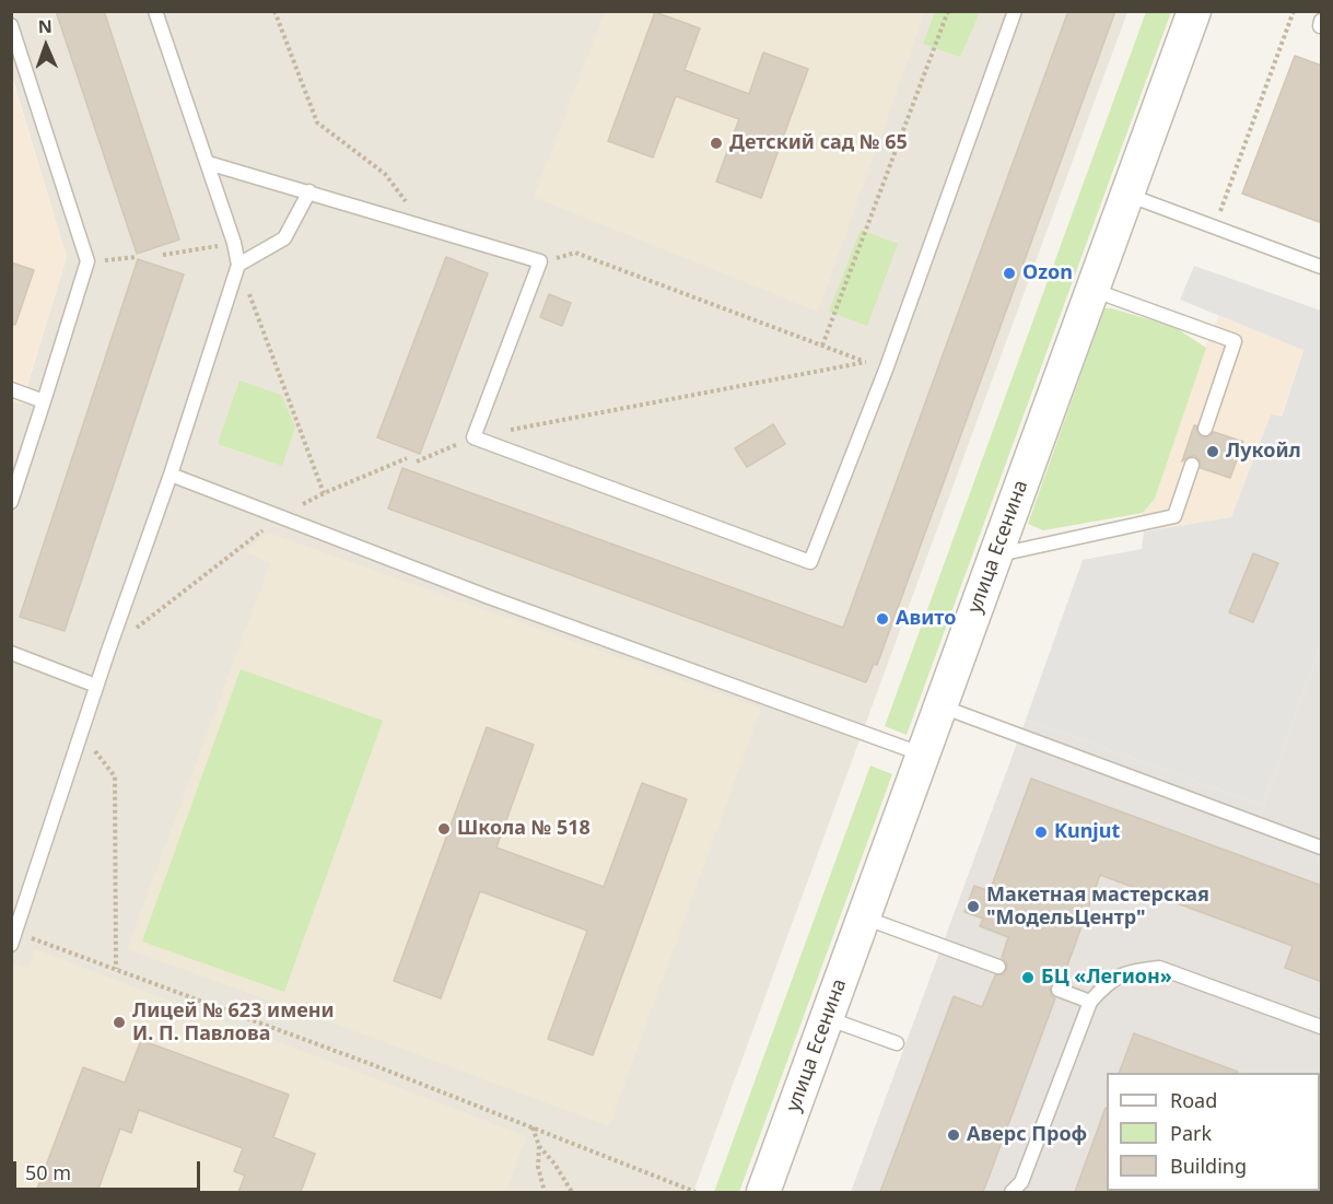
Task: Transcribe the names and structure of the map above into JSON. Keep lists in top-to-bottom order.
{
  "streets": {
    "street": ["улица Есенина"]
  },
  "places": [
    "Детский сад № 65",
    "Ozon",
    "Лукойл",
    "Авито",
    "Школа № 518",
    "Kunjut",
    "Макетная мастерская \"МодельЦентр\"",
    "БЦ «Легион»",
    "Лицей № 623 имени И. П. Павлова",
    "Аверс Проф"
  ],
  "legend": ["Road", "Park", "Building"],
  "scale_bar": "50 m",
  "north": "top"
}
